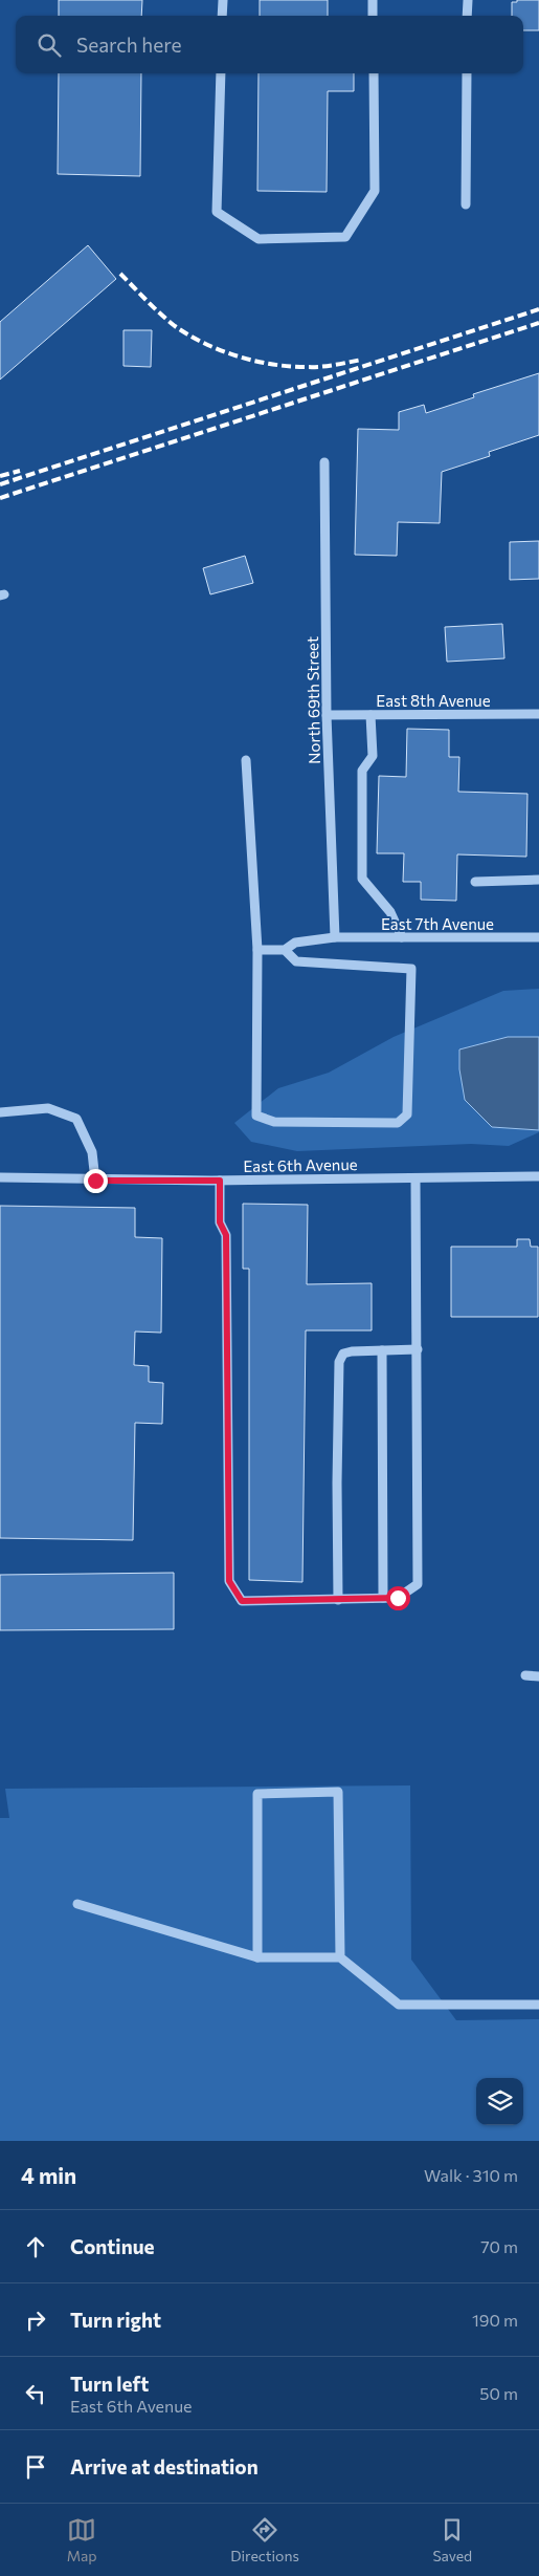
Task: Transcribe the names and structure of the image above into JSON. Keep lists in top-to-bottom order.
{
  "streets": {
    "street": [
      "North 69th Street",
      "East 8th Avenue",
      "East 7th Avenue",
      "East 6th Avenue"
    ]
  },
  "crossings": [
    ["North 69th Street", "East 8th Avenue"],
    ["North 69th Street", "East 7th Avenue"]
  ],
  "page": {
    "search": "Search here",
    "heading": ["4 min", "Walk · 310 m"],
    "list": [
      ["Continue", "70 m"],
      ["Turn right", "190 m"],
      ["Turn left", "East 6th Avenue", "50 m"],
      "Arrive at destination"
    ],
    "nav": ["Map", "Directions", "Saved"]
  }
}
